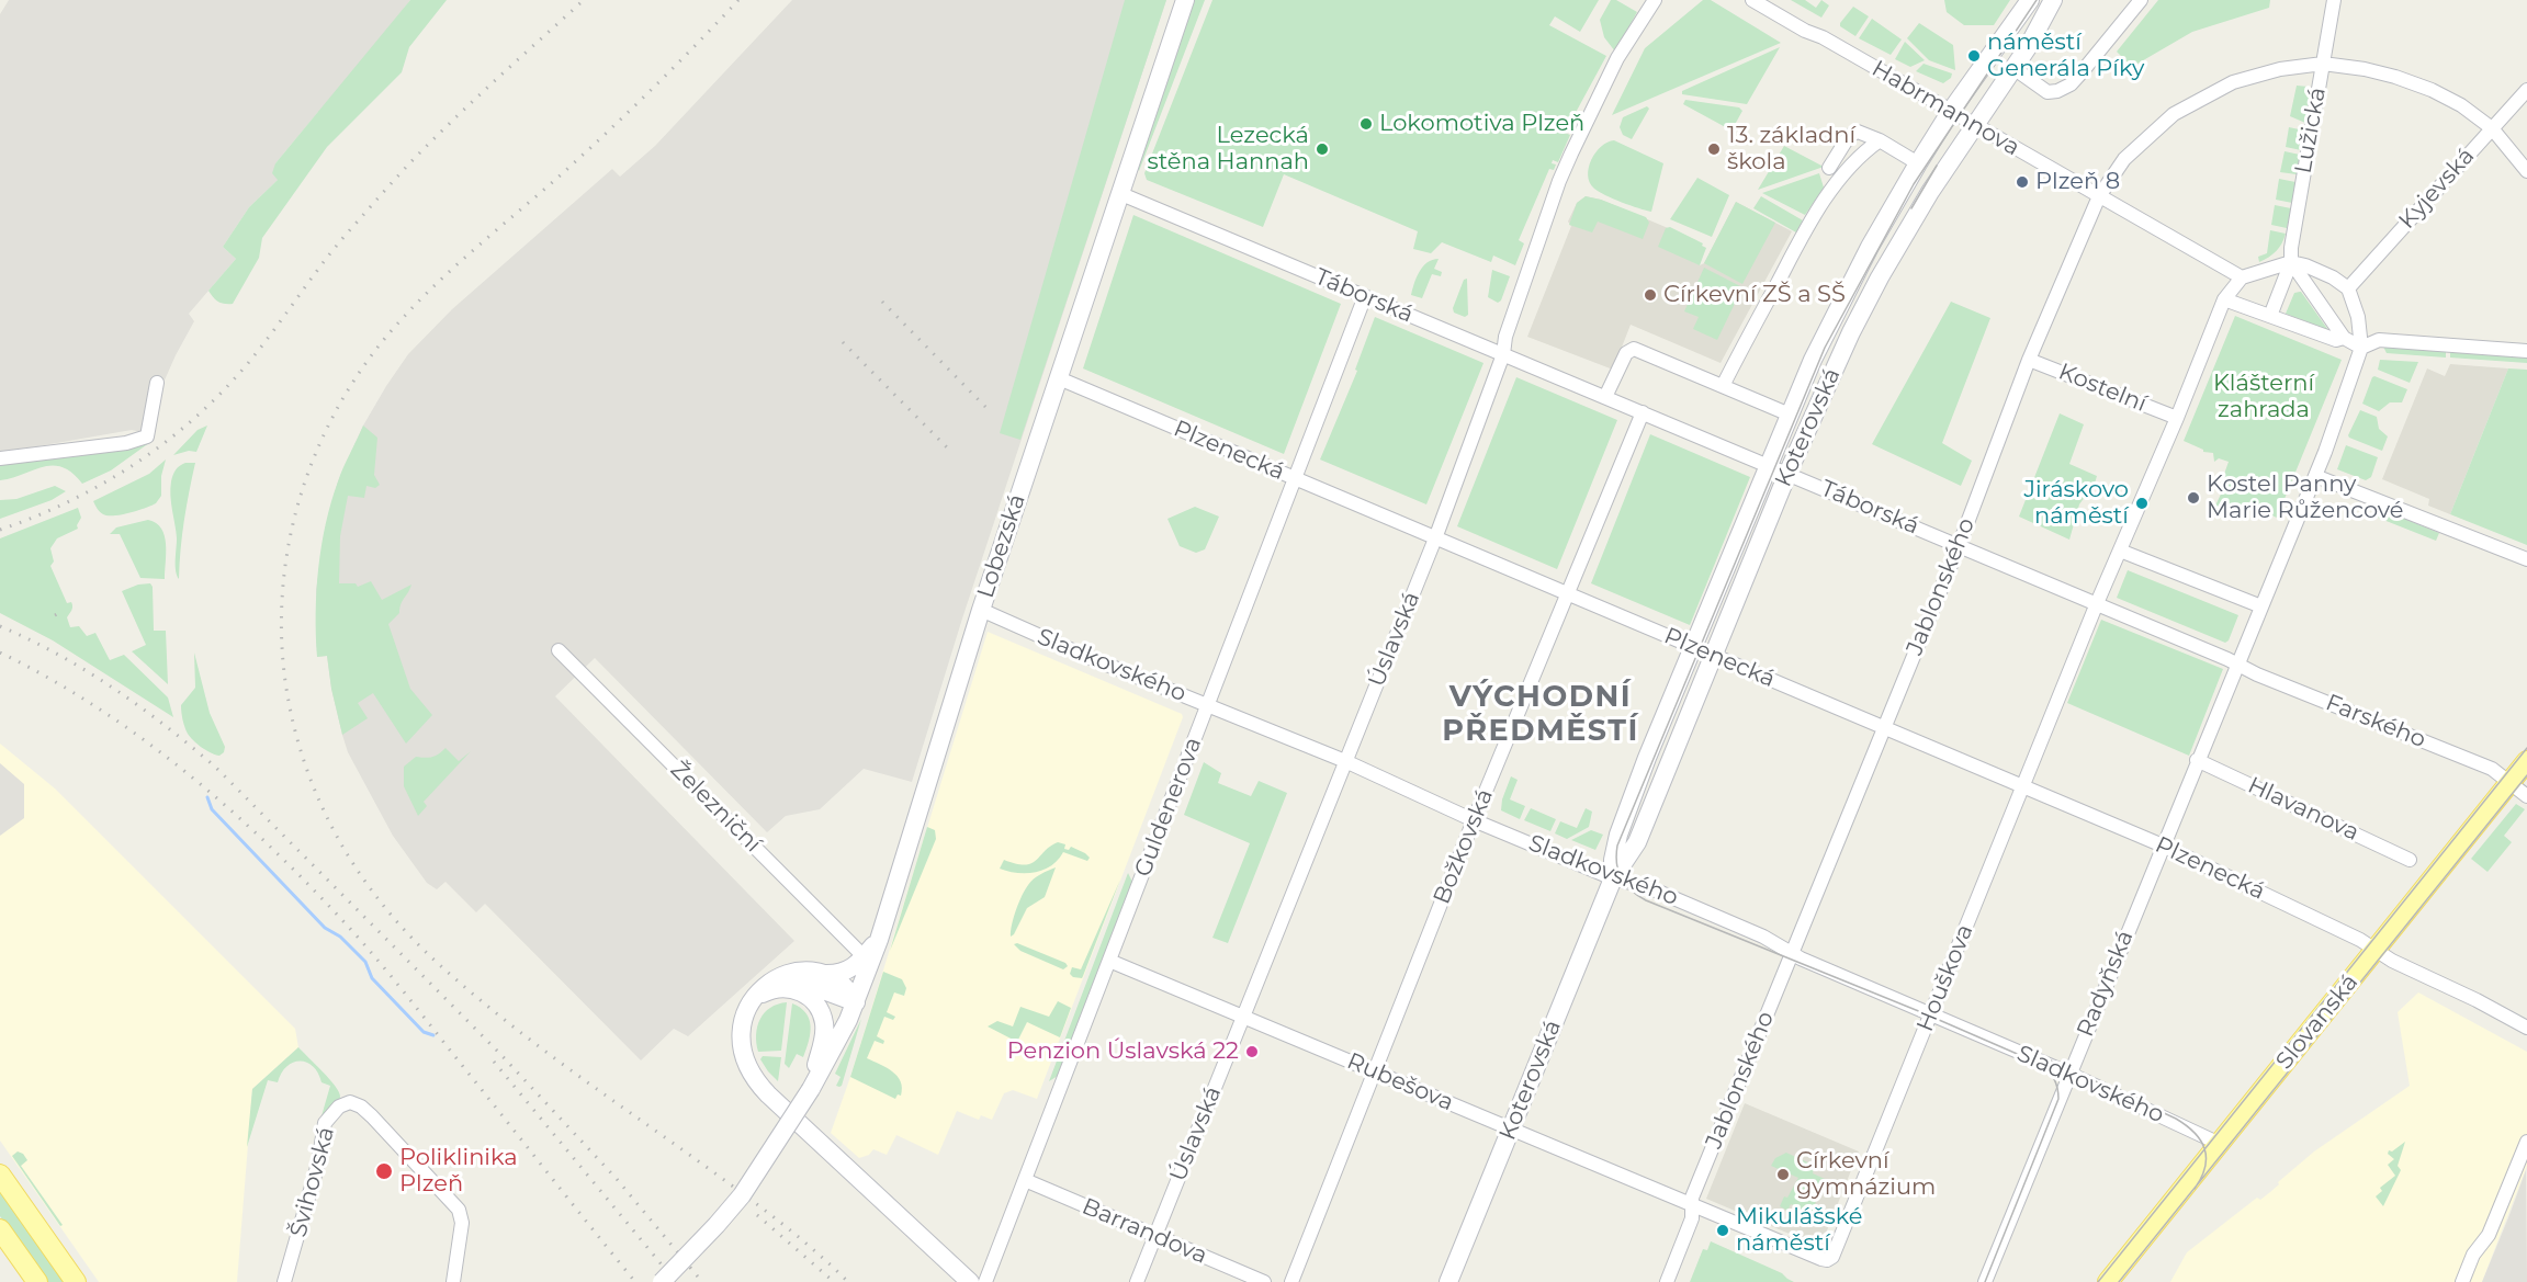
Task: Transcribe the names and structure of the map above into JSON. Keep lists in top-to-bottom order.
{
  "streets": {
    "main road": ["Slovanská"],
    "street": [
      "Habrmannova",
      "Lužická",
      "Kyjevská",
      "Táborská",
      "Kostelní",
      "Koterovská",
      "Plzenecká",
      "Lobezská",
      "Jablonského",
      "Úslavská",
      "Sladkovského",
      "Farského",
      "Železniční",
      "Guldenerova",
      "Hlavanova",
      "Božkovská",
      "Houškova",
      "Radyňská",
      "Rubešova",
      "Švihovská",
      "Barrandova"
    ]
  },
  "crossings": [
    ["Habrmannova", "Koterovská"],
    ["Habrmannova", "Jablonského"],
    ["Lužická", "Jablonského"],
    ["Kyjevská", "Jablonského"],
    ["Táborská", "Koterovská"],
    ["Táborská", "Lobezská"],
    ["Táborská", "Jablonského"],
    ["Táborská", "Úslavská"],
    ["Táborská", "Guldenerova"],
    ["Táborská", "Božkovská"],
    ["Táborská", "Houškova"],
    ["Kostelní", "Jablonského"],
    ["Koterovská", "Plzenecká"],
    ["Koterovská", "Sladkovského"],
    ["Koterovská", "Rubešova"],
    ["Plzenecká", "Lobezská"],
    ["Plzenecká", "Jablonského"],
    ["Plzenecká", "Úslavská"],
    ["Plzenecká", "Guldenerova"],
    ["Plzenecká", "Božkovská"],
    ["Plzenecká", "Houškova"],
    ["Plzenecká", "Radyňská"],
    ["Plzenecká", "Slovanská"],
    ["Lobezská", "Sladkovského"],
    ["Lobezská", "Železniční"],
    ["Jablonského", "Sladkovského"],
    ["Jablonského", "Houškova"],
    ["Jablonského", "Rubešova"],
    ["Úslavská", "Sladkovského"],
    ["Úslavská", "Rubešova"],
    ["Úslavská", "Barrandova"],
    ["Sladkovského", "Guldenerova"],
    ["Sladkovského", "Božkovská"],
    ["Sladkovského", "Houškova"],
    ["Sladkovského", "Radyňská"],
    ["Sladkovského", "Slovanská"],
    ["Farského", "Slovanská"],
    ["Guldenerova", "Rubešova"],
    ["Guldenerova", "Barrandova"],
    ["Hlavanova", "Radyňská"],
    ["Božkovská", "Rubešova"],
    ["Houškova", "Rubešova"]
  ],
  "districts": ["VÝCHODNÍ PŘEDMĚSTÍ"],
  "parks": ["Klášterní zahrada"],
  "places": [
    "náměstí Generála Píky",
    "Lokomotiva Plzeň",
    "Lezecká stěna Hannah",
    "13. základní škola",
    "Plzeň 8",
    "Církevní ZŠ a SŠ",
    "Kostel Panny Marie Růžencové",
    "Jiráskovo náměstí",
    "Penzion Úslavská 22",
    "Poliklinika Plzeň",
    "Církevní gymnázium",
    "Mikulášské náměstí"
  ]
}
